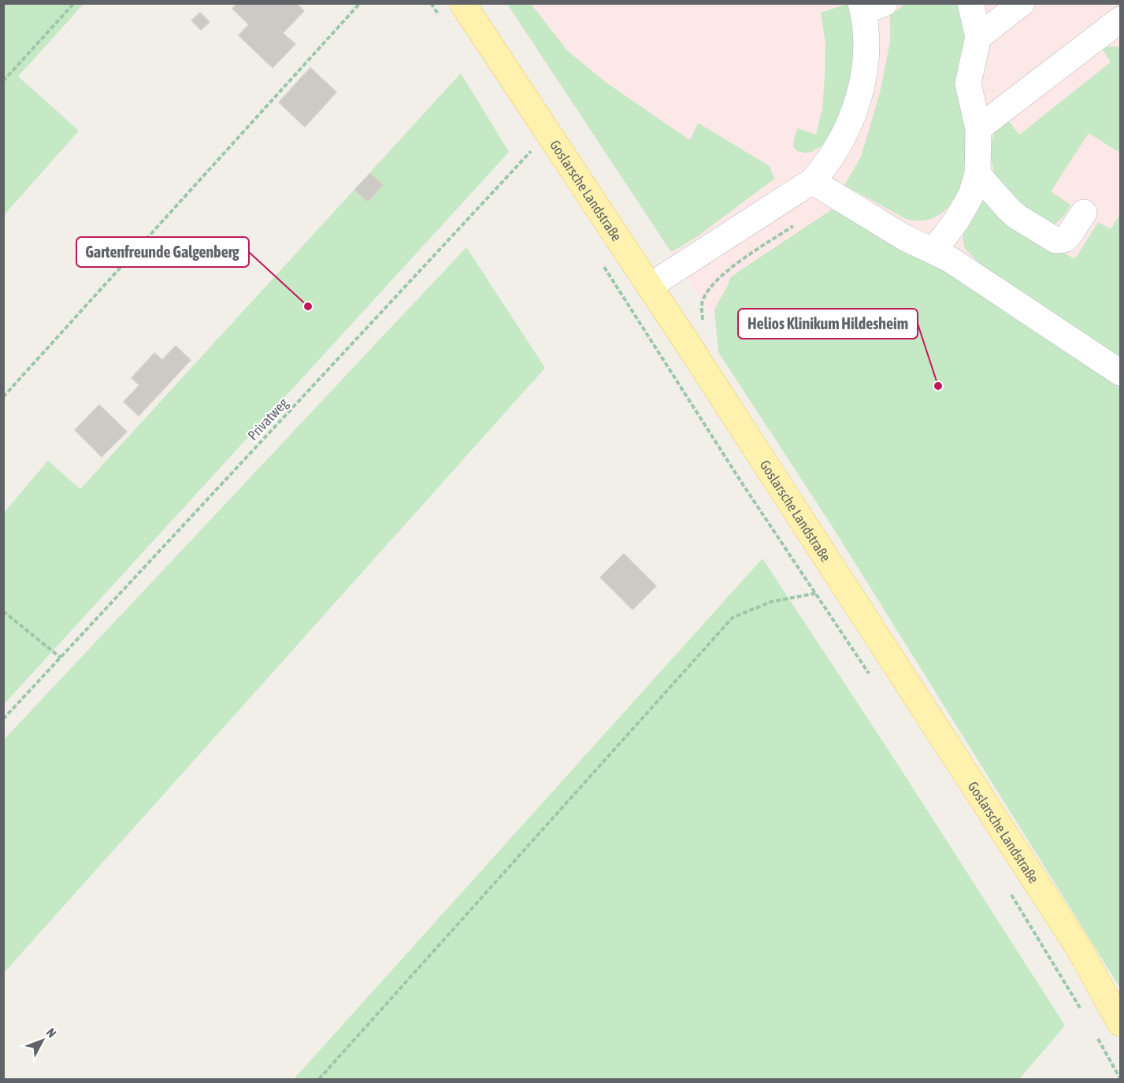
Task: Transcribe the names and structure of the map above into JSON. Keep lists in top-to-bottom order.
{
  "streets": {
    "main road": ["Goslarsche Landstraße"],
    "path": ["Privatweg"]
  },
  "crossings": [
    ["Goslarsche Landstraße", "Privatweg"]
  ],
  "places": ["Gartenfreunde Galgenberg", "Helios Klinikum Hildesheim"],
  "north": "top right"
}
